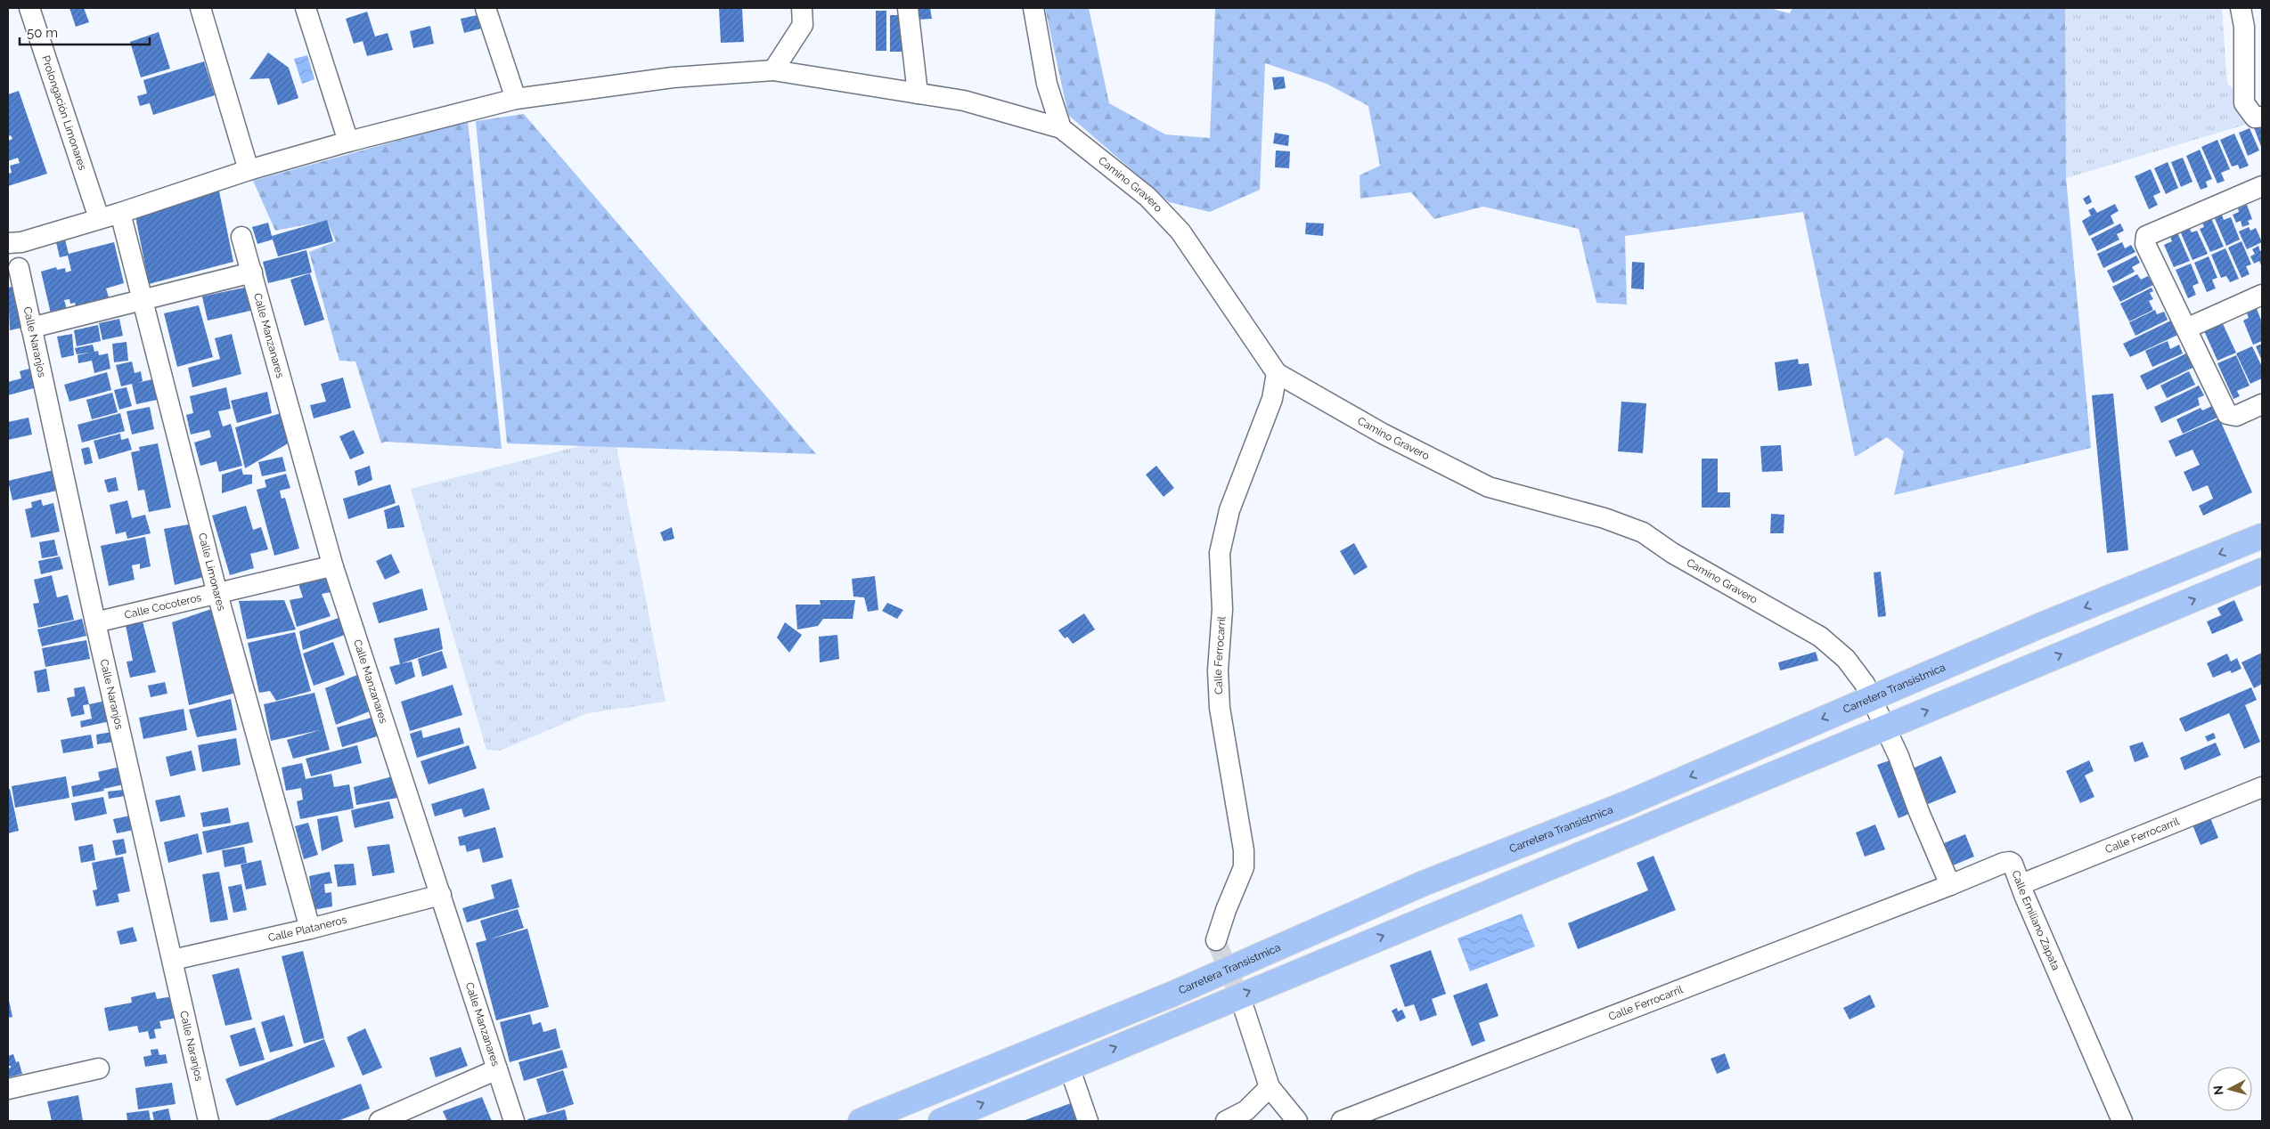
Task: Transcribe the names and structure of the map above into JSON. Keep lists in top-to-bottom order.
{
  "streets": {
    "main road": ["Carretera Transistmica"],
    "street": [
      "Prolongación Limonares",
      "Camino Gravero",
      "Calle Manzanares",
      "Calle Naranjos",
      "Calle Limonares",
      "Calle Cocoteros",
      "Calle Ferrocarril",
      "Calle Emiliano Zapata",
      "Calle Plataneros"
    ]
  },
  "crossings": [
    ["Camino Gravero", "Calle Ferrocarril"],
    ["Camino Gravero", "Carretera Transistmica"],
    ["Calle Manzanares", "Calle Cocoteros"],
    ["Calle Manzanares", "Calle Plataneros"],
    ["Calle Naranjos", "Calle Cocoteros"],
    ["Calle Naranjos", "Calle Plataneros"],
    ["Calle Limonares", "Calle Cocoteros"],
    ["Calle Limonares", "Calle Plataneros"],
    ["Calle Ferrocarril", "Calle Emiliano Zapata"]
  ],
  "scale_bar": "50 m",
  "north": "left"
}
